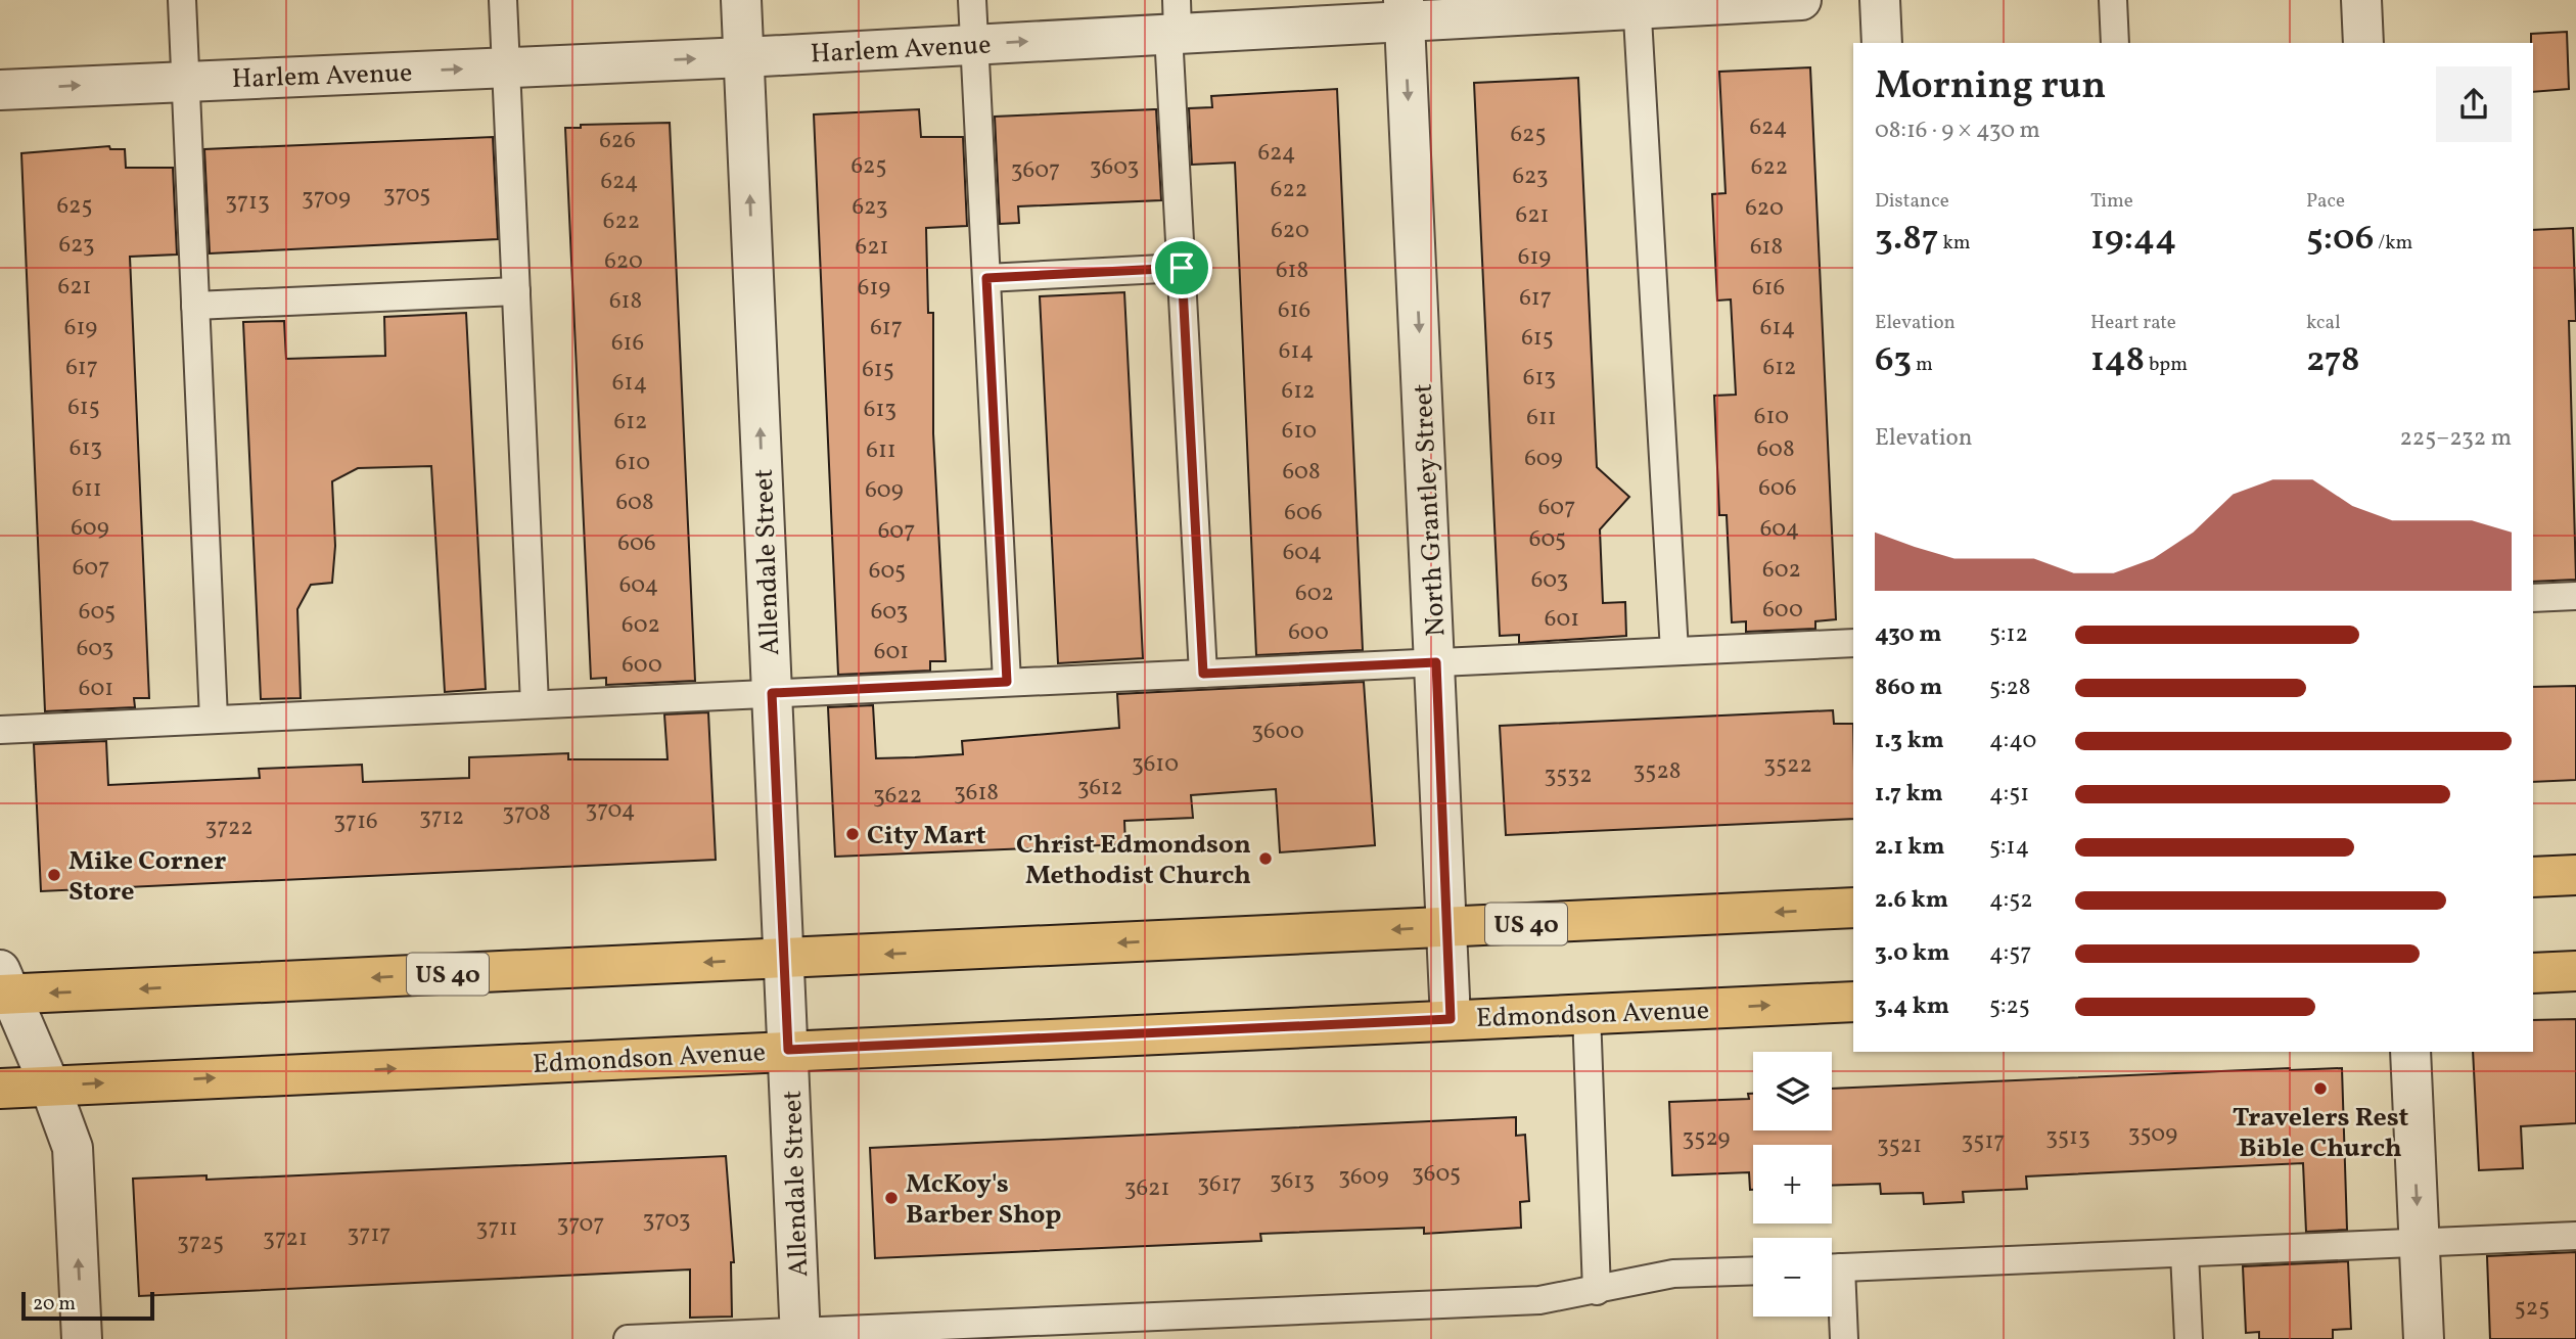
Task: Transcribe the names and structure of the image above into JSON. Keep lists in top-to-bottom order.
{
  "streets": {
    "main road": ["US 40", "Edmondson Avenue"],
    "street": ["Harlem Avenue", "North Grantley Street", "Allendale Street"]
  },
  "crossings": [
    ["Harlem Avenue", "North Grantley Street"],
    ["Harlem Avenue", "Allendale Street"],
    ["North Grantley Street", "US 40"],
    ["North Grantley Street", "Edmondson Avenue"],
    ["Allendale Street", "US 40"],
    ["Allendale Street", "Edmondson Avenue"]
  ],
  "one_way": ["Harlem Avenue", "North Grantley Street", "Allendale Street"],
  "places": [
    "City Mart",
    "Christ Edmondson Methodist Church",
    "Mike Corner Store",
    "Travelers Rest Bible Church",
    "McKoy's Barber Shop"
  ],
  "house_numbers": [
    "624",
    "625",
    "626",
    "624",
    "625",
    "3603",
    "622",
    "3607",
    "623",
    "624",
    "622",
    "3705",
    "3709",
    "3713",
    "625",
    "623",
    "620",
    "621",
    "622",
    "620",
    "623",
    "621",
    "618",
    "619",
    "620",
    "618",
    "621",
    "619",
    "616",
    "617",
    "618",
    "616",
    "619",
    "617",
    "614",
    "615",
    "616",
    "614",
    "617",
    "612",
    "615",
    "613",
    "614",
    "612",
    "615",
    "613",
    "610",
    "611",
    "612",
    "610",
    "613",
    "608",
    "611",
    "609",
    "610",
    "608",
    "606",
    "611",
    "609",
    "608",
    "607",
    "606",
    "609",
    "604",
    "607",
    "605",
    "606",
    "604",
    "607",
    "602",
    "605",
    "603",
    "604",
    "602",
    "600",
    "605",
    "603",
    "601",
    "602",
    "600",
    "603",
    "601",
    "600",
    "601",
    "3600",
    "3610",
    "3522",
    "3528",
    "3532",
    "3612",
    "3618",
    "3622",
    "3704",
    "3708",
    "3712",
    "3716",
    "3722",
    "3509",
    "3513",
    "3529",
    "3517",
    "3521",
    "3605",
    "3609",
    "3613",
    "3617",
    "3621",
    "3703",
    "3707",
    "3711",
    "3717",
    "3721",
    "3725",
    "525"
  ],
  "scale_bar": "20 m",
  "page": {
    "heading": ["Morning run", "08:16 · 9 × 430 m"],
    "stats": [
      ["Distance", "3.87 km"],
      ["Time", "19:44"],
      ["Pace", "5:06 /km"],
      ["Elevation", "63 m"],
      ["Heart rate", "148 bpm"],
      ["kcal", "278"]
    ],
    "chart": ["Elevation", "225–232 m"],
    "list": [
      {
        "name": "430 m",
        "note": "5:12"
      },
      {
        "name": "860 m",
        "note": "5:28"
      },
      {
        "name": "1.3 km",
        "note": "4:40"
      },
      {
        "name": "1.7 km",
        "note": "4:51"
      },
      {
        "name": "2.1 km",
        "note": "5:14"
      },
      {
        "name": "2.6 km",
        "note": "4:52"
      },
      {
        "name": "3.0 km",
        "note": "4:57"
      },
      {
        "name": "3.4 km",
        "note": "5:25"
      }
    ],
    "map_buttons": ["+", "−"],
    "scale": "20 m"
  }
}
